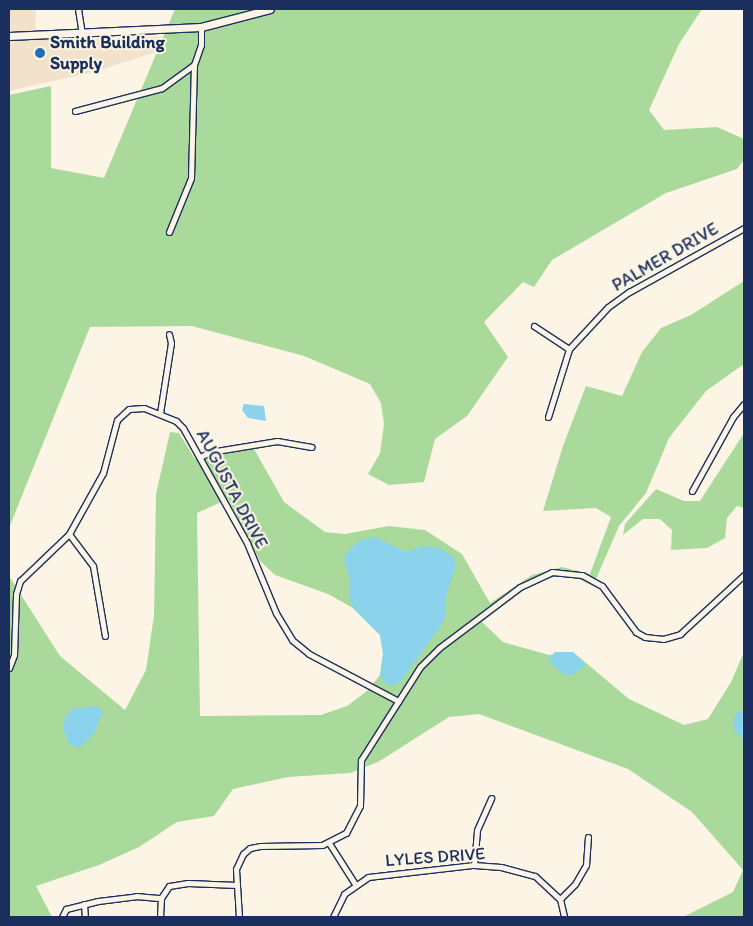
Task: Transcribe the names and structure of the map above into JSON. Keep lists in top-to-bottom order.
{
  "streets": {
    "street": ["PALMER DRIVE", "AUGUSTA DRIVE", "LYLES DRIVE"]
  },
  "places": ["Smith Building Supply"]
}
